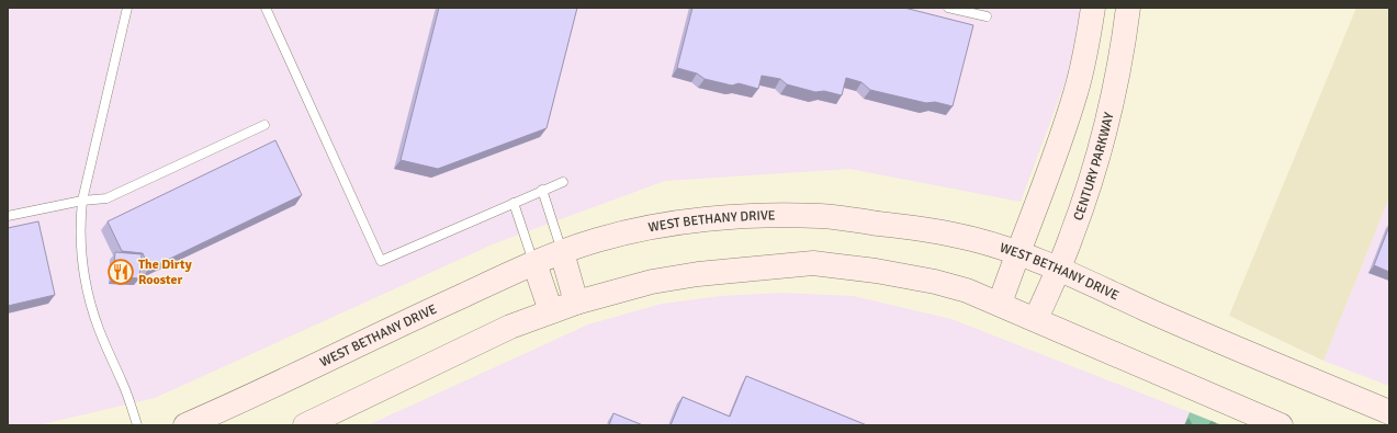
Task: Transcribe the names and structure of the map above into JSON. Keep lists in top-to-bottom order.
{
  "streets": {
    "main road": ["CENTURY PARKWAY", "WEST BETHANY DRIVE"]
  },
  "crossings": [
    ["CENTURY PARKWAY", "WEST BETHANY DRIVE"]
  ],
  "places": {
    "restaurant": ["The Dirty Rooster"]
  }
}
